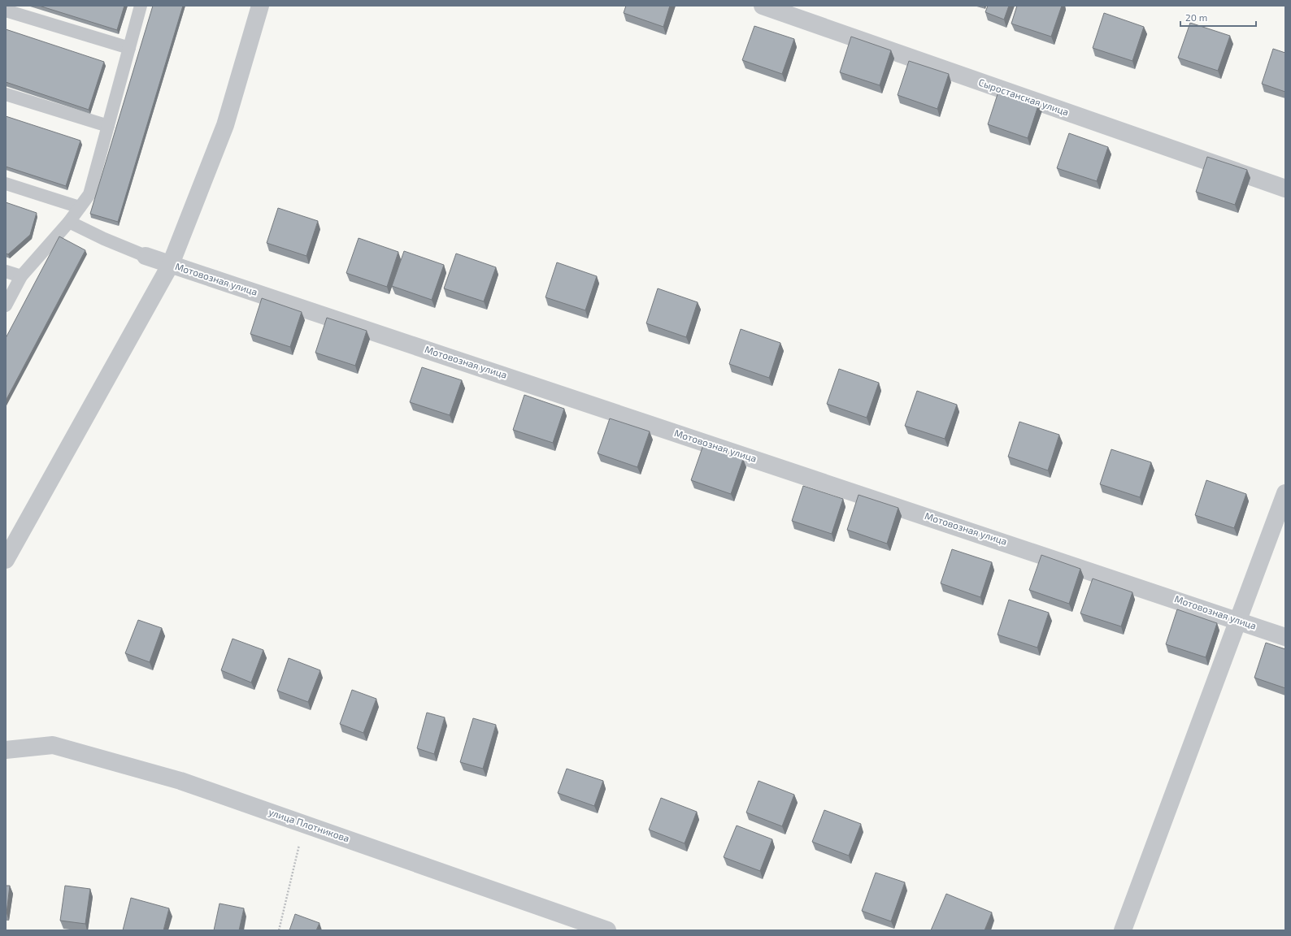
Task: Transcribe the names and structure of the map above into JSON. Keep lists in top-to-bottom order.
{
  "streets": {
    "street": ["Сыростанская улица", "Мотовозная улица", "улица Плотникова"]
  },
  "scale_bar": "20 m"
}
